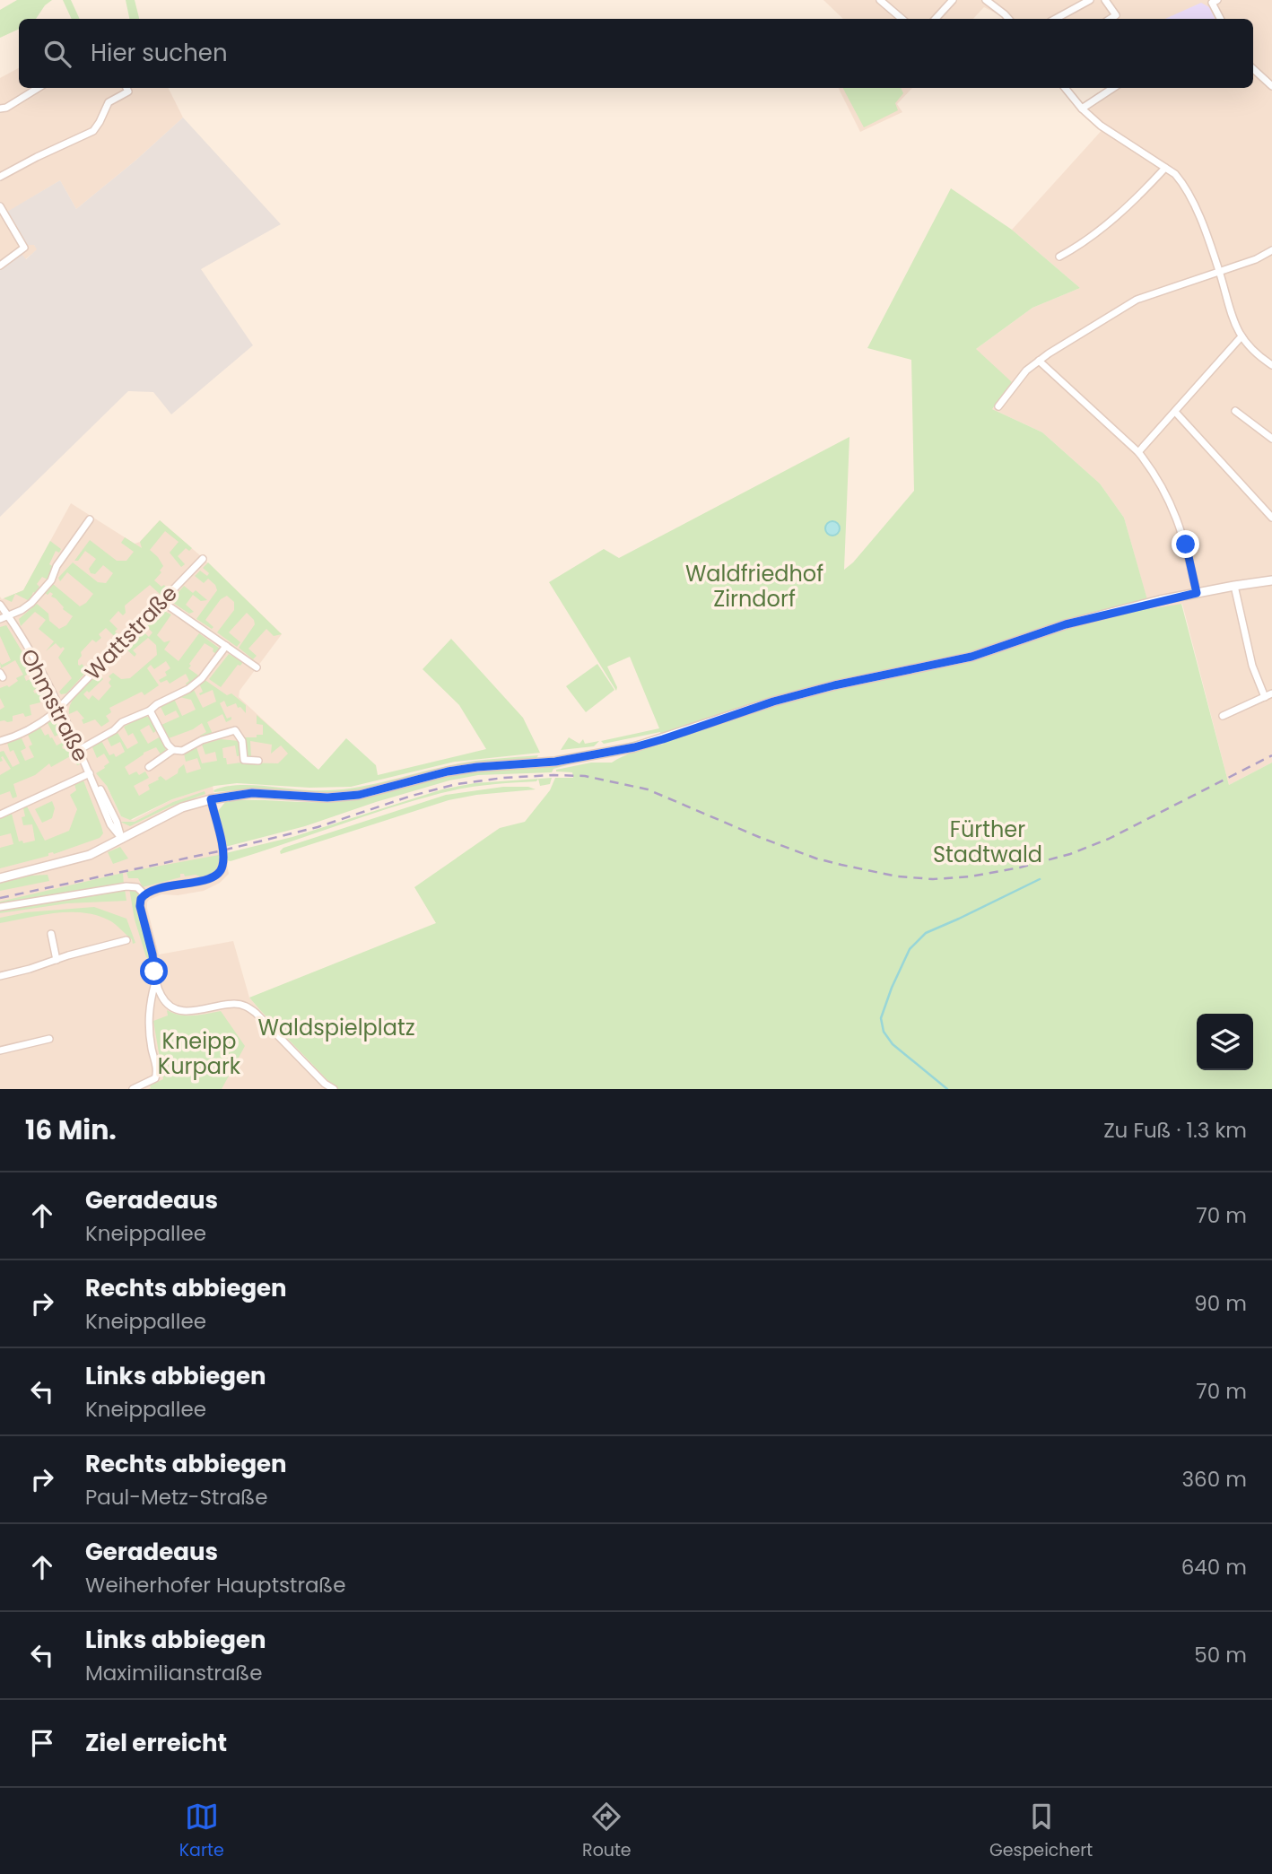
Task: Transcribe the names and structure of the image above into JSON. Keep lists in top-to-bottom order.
{
  "streets": {
    "street": ["Wattstraße", "Ohmstraße"]
  },
  "crossings": [
    ["Wattstraße", "Ohmstraße"]
  ],
  "parks": [
    "Waldfriedhof Zirndorf",
    "Fürther Stadtwald",
    "Waldspielplatz",
    "Kneipp Kurpark"
  ],
  "page": {
    "search": "Hier suchen",
    "heading": ["16 Min.", "Zu Fuß · 1.3 km"],
    "list": [
      ["Geradeaus", "Kneippallee", "70 m"],
      ["Rechts abbiegen", "Kneippallee", "90 m"],
      ["Links abbiegen", "Kneippallee", "70 m"],
      ["Rechts abbiegen", "Paul-Metz-Straße", "360 m"],
      ["Geradeaus", "Weiherhofer Hauptstraße", "640 m"],
      ["Links abbiegen", "Maximilianstraße", "50 m"],
      "Ziel erreicht"
    ],
    "nav": ["Karte", "Route", "Gespeichert"]
  }
}
